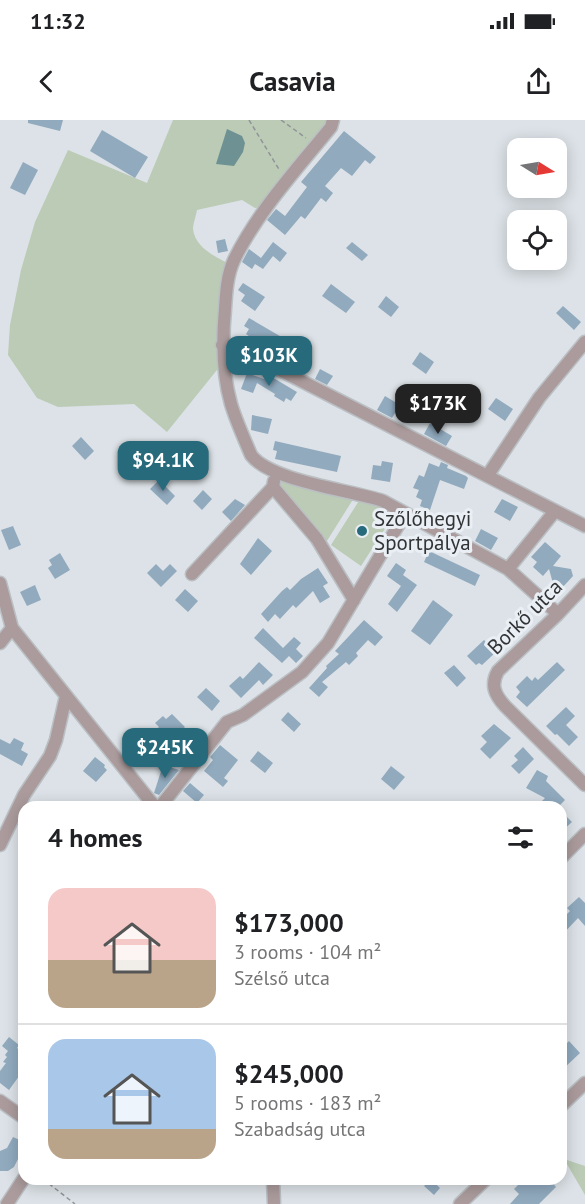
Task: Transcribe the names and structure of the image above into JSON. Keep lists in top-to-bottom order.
{
  "streets": {
    "street": ["Borkő utca"]
  },
  "places": ["Szőlőhegyi Sportpálya"],
  "north": "right",
  "page": {
    "status": "11:32",
    "header": "Casavia",
    "price": [
      "$103K",
      "$173K",
      "$94.1K",
      "$245K"
    ],
    "heading": "4 homes",
    "list": [
      {
        "name": "$173,000",
        "note": "3 rooms · 104 m² · Szélső utca"
      },
      {
        "name": "$245,000",
        "note": "5 rooms · 183 m² · Szabadság utca"
      }
    ]
  }
}
